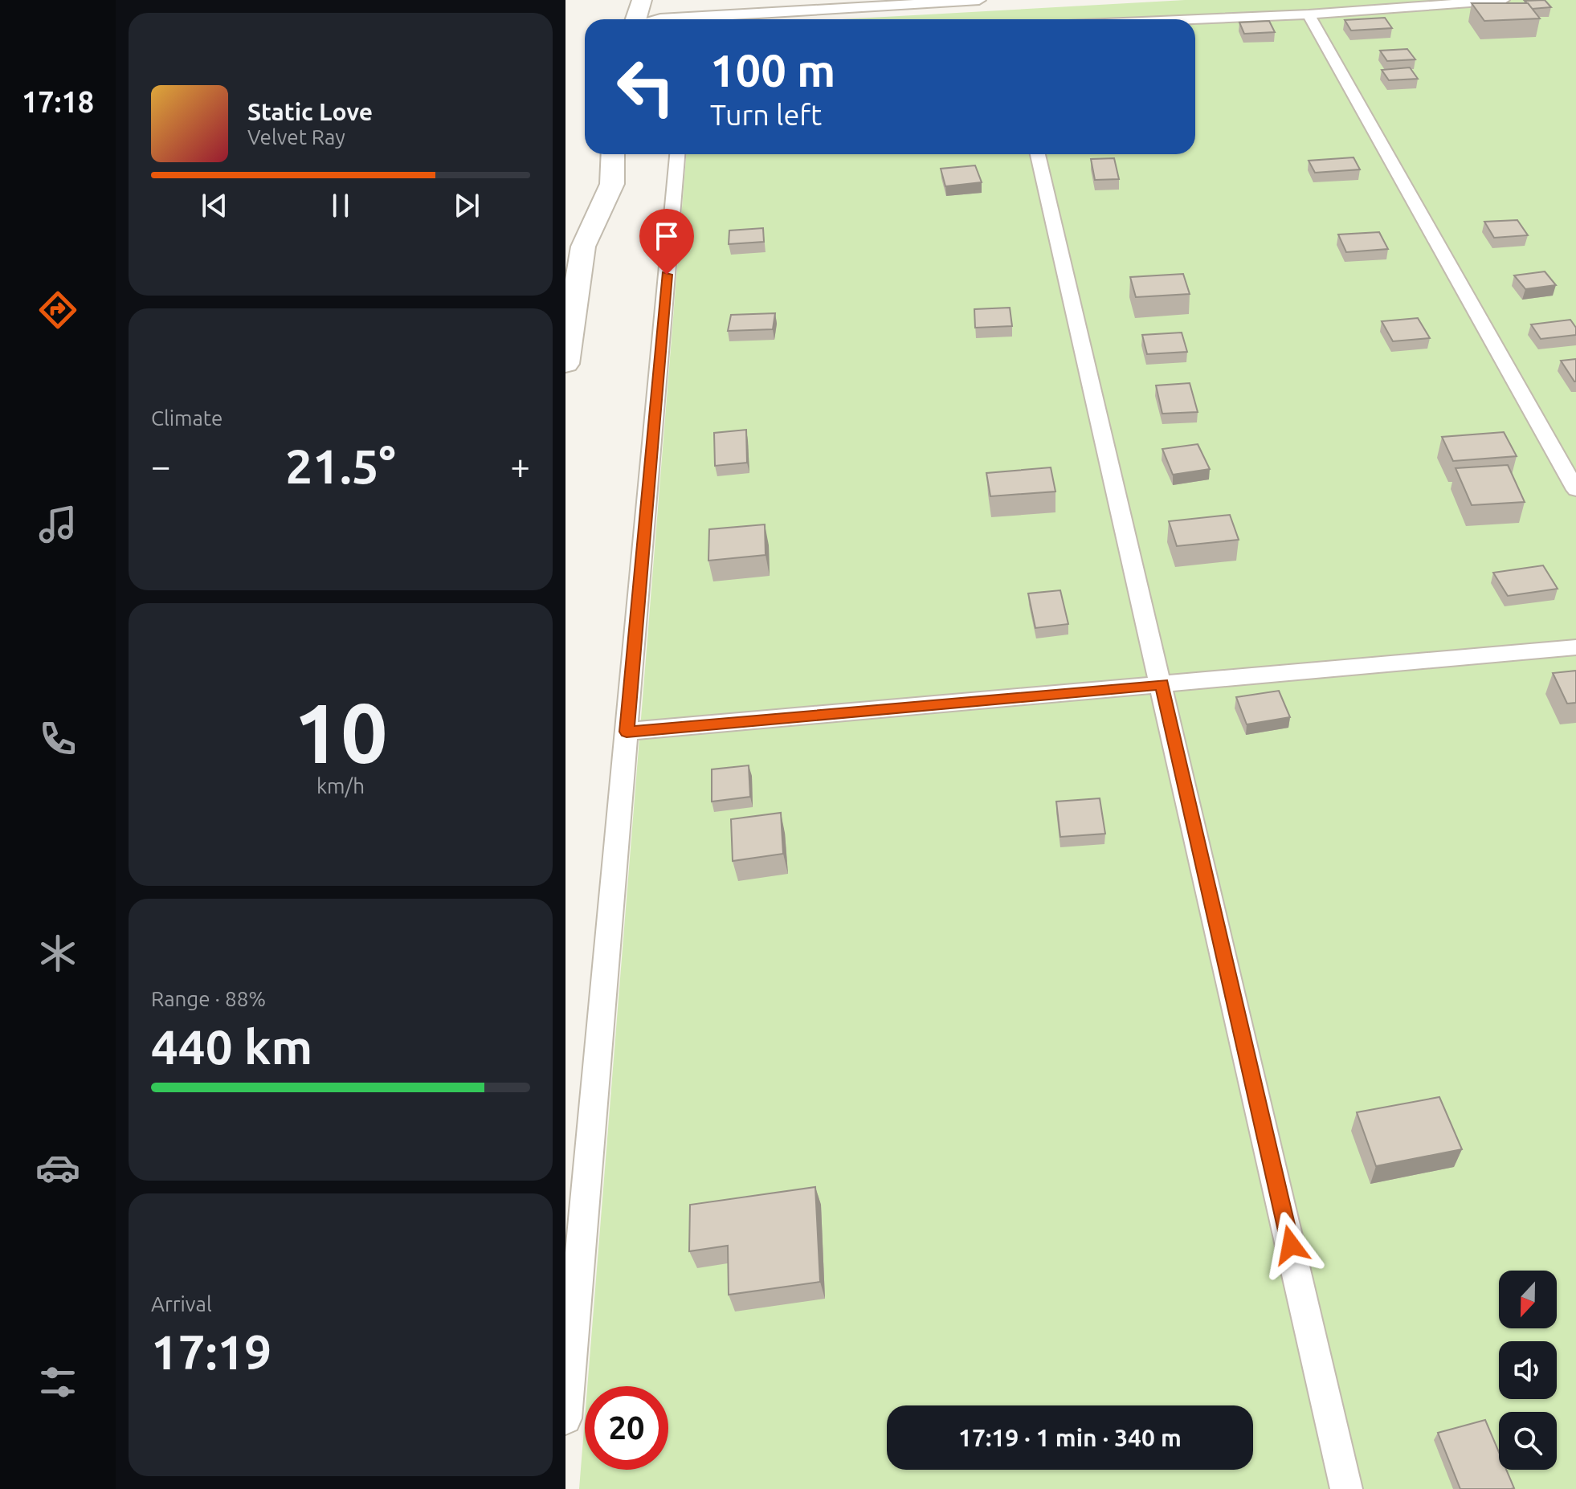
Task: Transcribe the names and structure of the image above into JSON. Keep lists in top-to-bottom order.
{
  "north": "bottom",
  "page": {
    "tabs": "17:18",
    "turn": ["100 m", "Turn left"],
    "song": ["Static Love", "Velvet Ray"],
    "tile": [
      "Climate",
      ["10", "km/h"],
      ["Range · 88%", "440 km"],
      ["Arrival", "17:19"]
    ],
    "heat": ["−", "21.5°", "+"],
    "limit": "20",
    "trip": "17:19 · 1 min · 340 m"
  }
}
